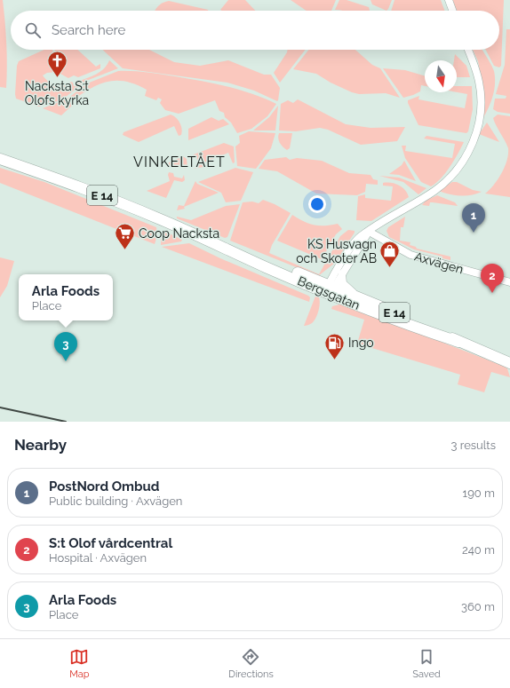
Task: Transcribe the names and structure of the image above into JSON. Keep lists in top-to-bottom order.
{
  "streets": {
    "highway": ["E 14", "Bergsgatan"],
    "street": ["Axvägen"]
  },
  "districts": ["VINKELTÅET"],
  "places": {
    "church": ["Nacksta S:t Olofs kyrka"],
    "supermarket": ["Coop Nacksta"],
    "shop": ["KS Husvagn och Skoter AB"],
    "fuel station": ["Ingo"]
  },
  "north": "bottom",
  "page": {
    "search": "Search here",
    "pins": ["1", "2", "3"],
    "popup": ["Arla Foods", "Place"],
    "heading": ["Nearby", "3 results"],
    "list": [
      {
        "mark": "1",
        "name": "PostNord Ombud",
        "note": "Public building · Axvägen",
        "value": "190 m"
      },
      {
        "mark": "2",
        "name": "S:t Olof vårdcentral",
        "note": "Hospital · Axvägen",
        "value": "240 m"
      },
      {
        "mark": "3",
        "name": "Arla Foods",
        "note": "Place",
        "value": "360 m"
      }
    ],
    "nav": ["Map", "Directions", "Saved"]
  }
}
